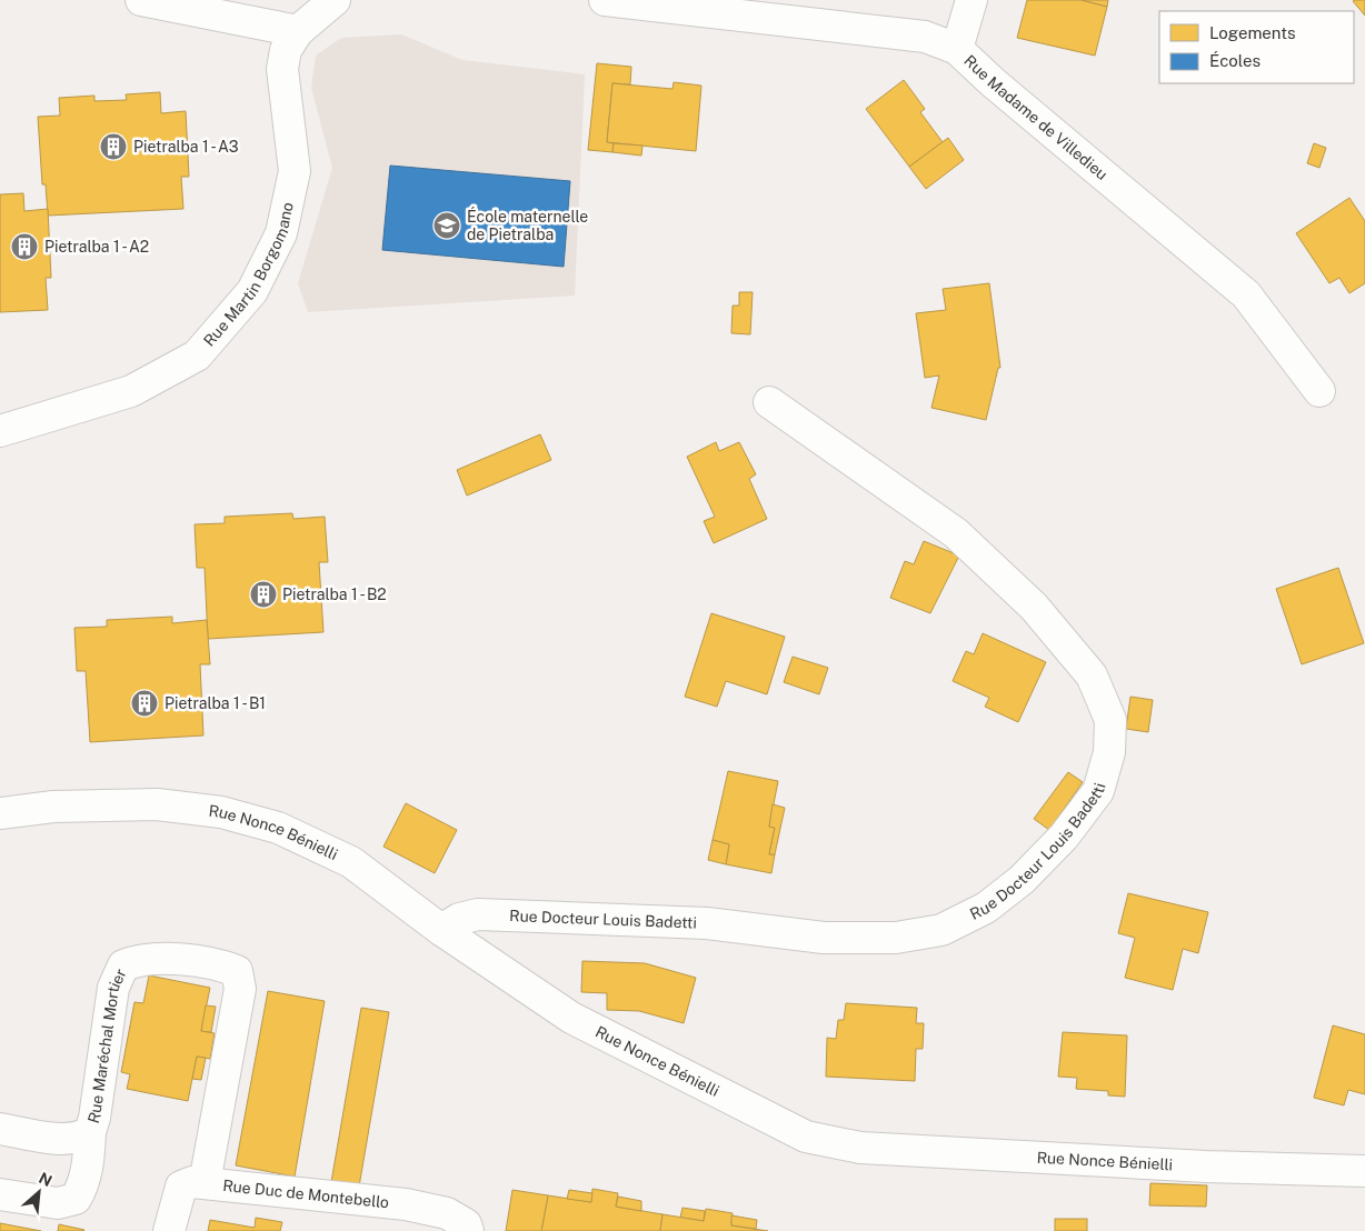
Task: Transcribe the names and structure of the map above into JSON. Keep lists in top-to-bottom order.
{
  "streets": {
    "street": [
      "Rue Madame de Villedieu",
      "Rue Martin Borgomano",
      "Rue Nonce Bénielli",
      "Rue Docteur Louis Badetti",
      "Rue Maréchal Mortier",
      "Rue Duc de Montebello"
    ]
  },
  "crossings": [
    ["Rue Nonce Bénielli", "Rue Docteur Louis Badetti"],
    ["Rue Maréchal Mortier", "Rue Duc de Montebello"]
  ],
  "places": {
    "building": [
      "Pietralba 1 - A3",
      "Pietralba 1 - A2",
      "Pietralba 1 - B2",
      "Pietralba 1 - B1"
    ],
    "school or university": ["École maternelle de Pietralba"]
  },
  "legend": ["Logements", "Écoles"],
  "north": "top right"
}
